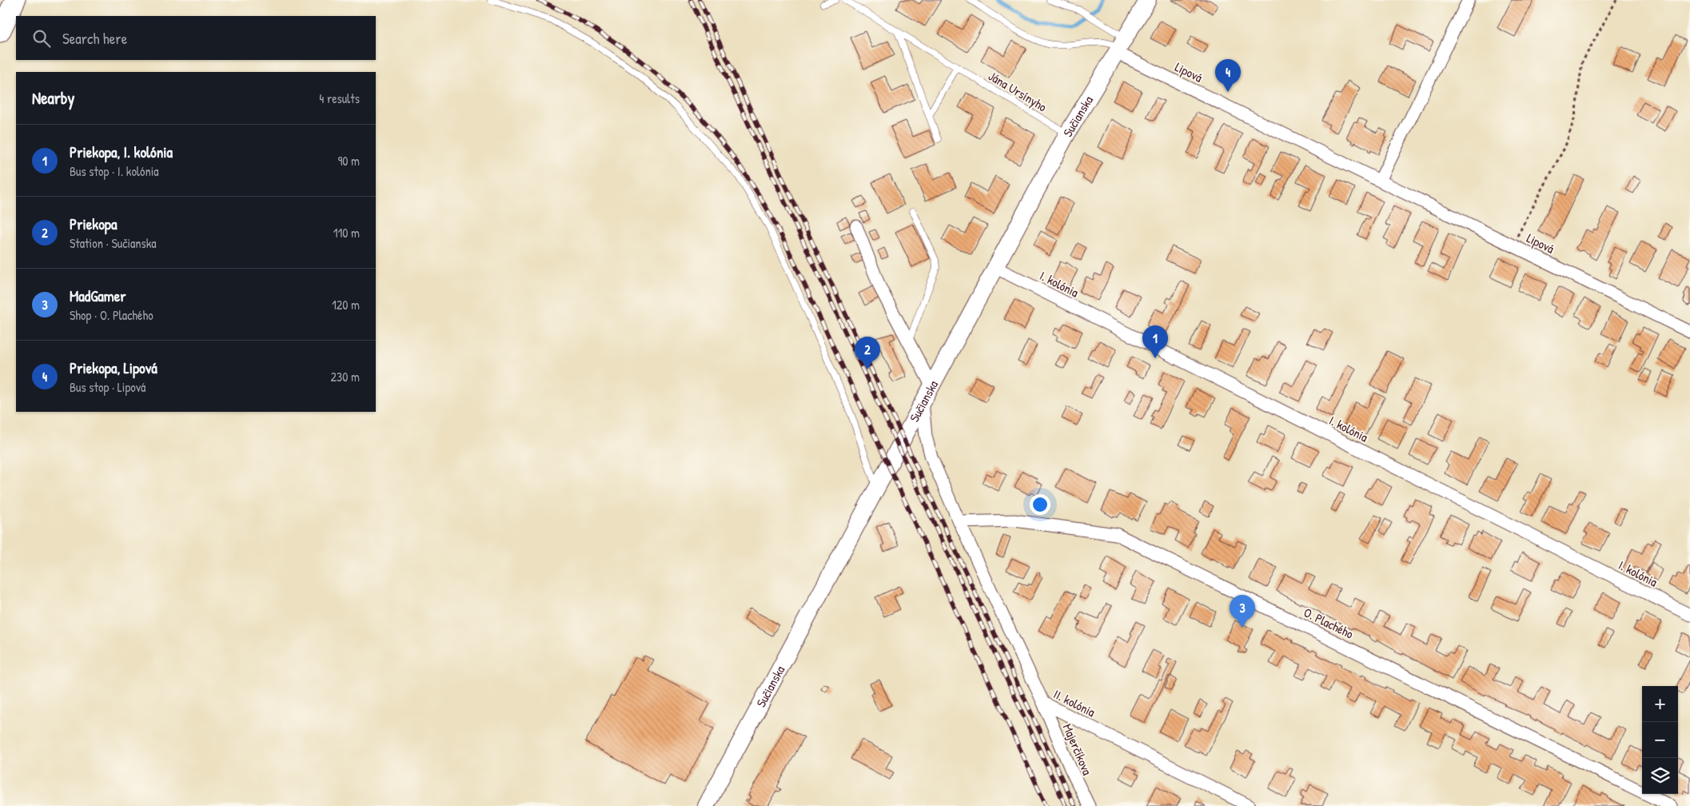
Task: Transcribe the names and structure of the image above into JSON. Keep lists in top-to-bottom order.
{
  "streets": {
    "street": [
      "Lipová",
      "Sučianska",
      "I. kolónia",
      "O. Plachého",
      "II. kolónia",
      "Majerčíkova"
    ],
    "lane": ["Jána Ursínyho"]
  },
  "crossings": [
    ["Lipová", "Sučianska"],
    ["Jána Ursínyho", "Sučianska"],
    ["Sučianska", "I. kolónia"],
    ["Sučianska", "II. kolónia"],
    ["O. Plachého", "II. kolónia"],
    ["II. kolónia", "Majerčíkova"]
  ],
  "page": {
    "search": "Search here",
    "pins": [
      "4",
      "1",
      "2",
      "3"
    ],
    "heading": ["Nearby", "4 results"],
    "list": [
      {
        "mark": "1",
        "name": "Priekopa, I. kolónia",
        "note": "Bus stop · I. kolónia",
        "value": "90 m"
      },
      {
        "mark": "2",
        "name": "Priekopa",
        "note": "Station · Sučianska",
        "value": "110 m"
      },
      {
        "mark": "3",
        "name": "MadGamer",
        "note": "Shop · O. Plachého",
        "value": "120 m"
      },
      {
        "mark": "4",
        "name": "Priekopa, Lipová",
        "note": "Bus stop · Lipová",
        "value": "230 m"
      }
    ],
    "map_buttons": ["+", "−"]
  }
}
